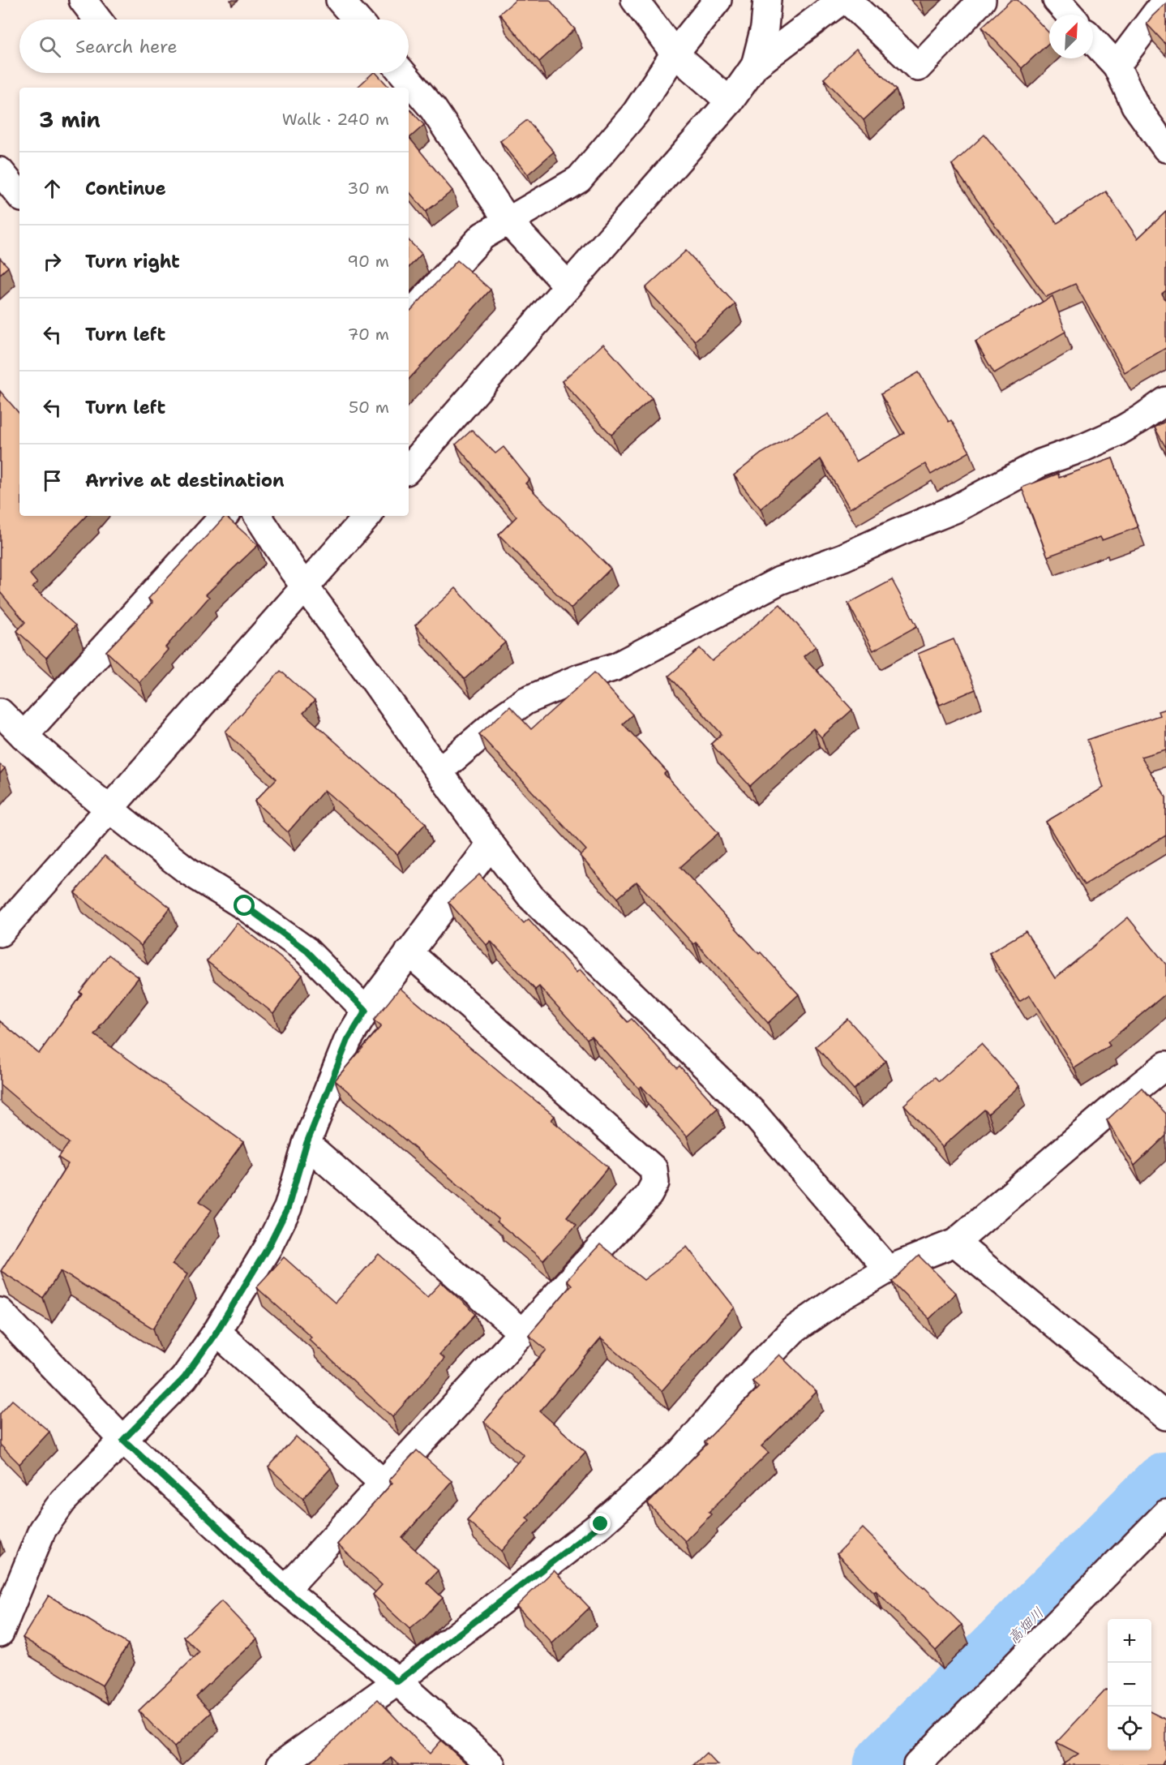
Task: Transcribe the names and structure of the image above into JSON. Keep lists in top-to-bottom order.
{
  "water": ["高畑川"],
  "north": "top right",
  "page": {
    "search": "Search here",
    "heading": ["3 min", "Walk · 240 m"],
    "list": [
      ["Continue", "30 m"],
      ["Turn right", "90 m"],
      ["Turn left", "70 m"],
      ["Turn left", "50 m"],
      "Arrive at destination"
    ],
    "map_buttons": ["+", "−"]
  }
}
